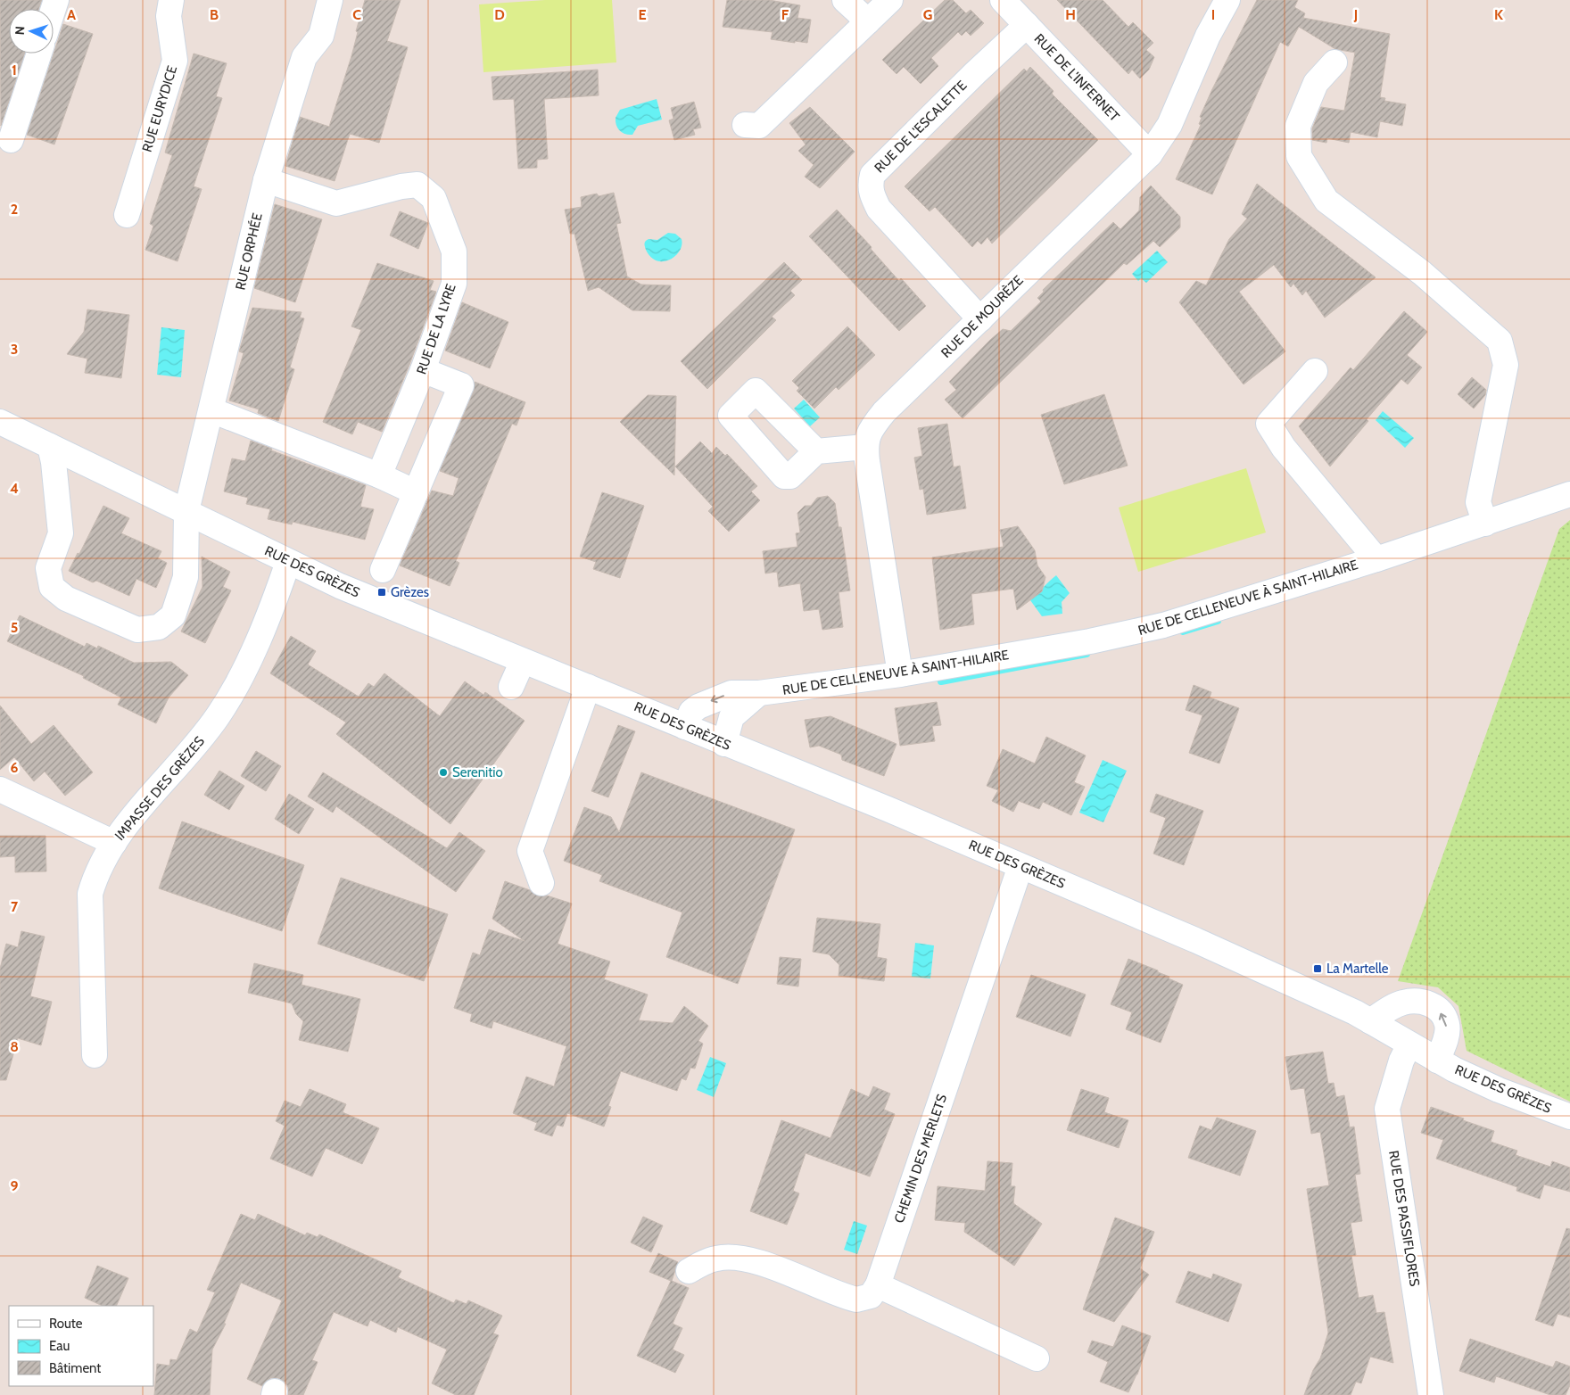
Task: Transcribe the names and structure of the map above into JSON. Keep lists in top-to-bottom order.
{
  "streets": {
    "street": [
      "RUE DE L'INFERNET",
      "RUE EURYDICE",
      "RUE DE L'ESCALETTE",
      "RUE ORPHÉE",
      "RUE DE MOURÈZE",
      "RUE DE LA LYRE",
      "RUE DES GRÈZES",
      "RUE DE CELLENEUVE À SAINT-HILAIRE",
      "IMPASSE DES GRÈZES",
      "CHEMIN DES MERLETS",
      "RUE DES PASSIFLORES"
    ]
  },
  "crossings": [
    ["RUE DE L'INFERNET", "RUE DE L'ESCALETTE"],
    ["RUE DE L'INFERNET", "RUE DE MOURÈZE"],
    ["RUE DE L'ESCALETTE", "RUE DE MOURÈZE"],
    ["RUE ORPHÉE", "RUE DE LA LYRE"],
    ["RUE ORPHÉE", "RUE DES GRÈZES"],
    ["RUE DE MOURÈZE", "RUE DE CELLENEUVE À SAINT-HILAIRE"],
    ["RUE DES GRÈZES", "RUE DE CELLENEUVE À SAINT-HILAIRE"],
    ["RUE DES GRÈZES", "IMPASSE DES GRÈZES"],
    ["RUE DES GRÈZES", "CHEMIN DES MERLETS"],
    ["RUE DES GRÈZES", "RUE DES PASSIFLORES"]
  ],
  "places": {
    "transit": ["Grèzes", "La Martelle"],
    "other": ["Serenitio"]
  },
  "legend": ["Route", "Eau", "Bâtiment"],
  "north": "left",
  "grid": {
    "columns": [
      "A",
      "B",
      "C",
      "D",
      "E",
      "F",
      "G",
      "H",
      "I",
      "J",
      "K"
    ],
    "rows": [
      "1",
      "2",
      "3",
      "4",
      "5",
      "6",
      "7",
      "8",
      "9"
    ]
  }
}
